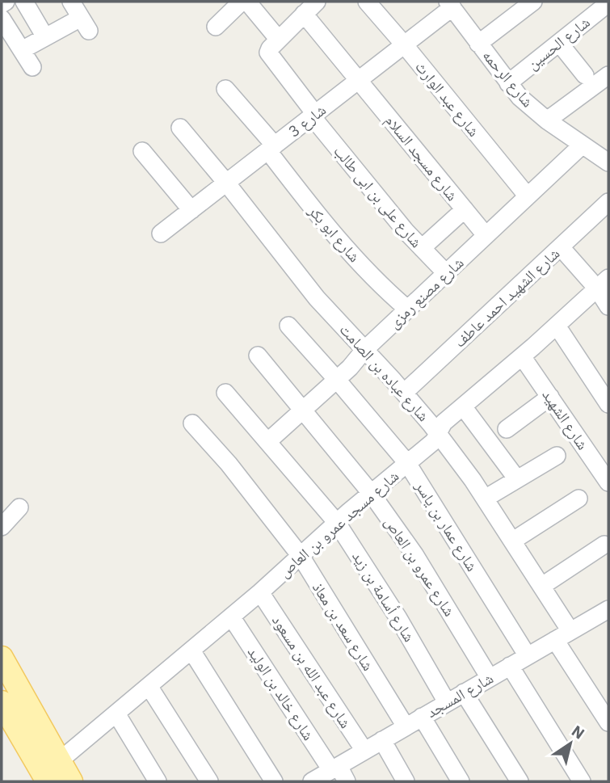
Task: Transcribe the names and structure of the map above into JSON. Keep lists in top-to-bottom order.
{
  "streets": {
    "street": [
      "شارع الحسين",
      "شارع الرحمه",
      "شارع عبد الوارث",
      "شارع 3",
      "شارع مسجد السلام",
      "شارع على بن ابى طالب",
      "شارع ابو بكر",
      "شارع مصنع رمزى",
      "شارع الشهيد احمد عاطف",
      "شارع عباده بن الصامت",
      "شارع الشهيد",
      "شارع مسجد عمرو بن العاص",
      "شارع عمار بن ياسر",
      "شارع عمرو بن العاص",
      "شارع أسامة بن زيد",
      "شارع سعد بن معاذ",
      "شارع عبد الله بن مسعود",
      "شارع خالد بن الوليد",
      "شارع المسجد"
    ]
  },
  "crossings": [
    ["شارع الحسين", "شارع الرحمه"],
    ["شارع الرحمه", "شارع 3"],
    ["شارع الرحمه", "شارع مصنع رمزى"],
    ["شارع عبد الوارث", "شارع 3"],
    ["شارع عبد الوارث", "شارع مصنع رمزى"],
    ["شارع 3", "شارع مسجد السلام"],
    ["شارع 3", "شارع على بن ابى طالب"],
    ["شارع 3", "شارع ابو بكر"],
    ["شارع 3", "شارع عباده بن الصامت"],
    ["شارع مسجد السلام", "شارع مصنع رمزى"],
    ["شارع على بن ابى طالب", "شارع مصنع رمزى"],
    ["شارع ابو بكر", "شارع مصنع رمزى"],
    ["شارع مصنع رمزى", "شارع عباده بن الصامت"],
    ["شارع مصنع رمزى", "شارع عمار بن ياسر"],
    ["شارع مصنع رمزى", "شارع عمرو بن العاص"],
    ["شارع مصنع رمزى", "شارع أسامة بن زيد"],
    ["شارع الشهيد احمد عاطف", "شارع عباده بن الصامت"],
    ["شارع عباده بن الصامت", "شارع مسجد عمرو بن العاص"],
    ["شارع عباده بن الصامت", "شارع المسجد"],
    ["شارع الشهيد", "شارع مسجد عمرو بن العاص"],
    ["شارع مسجد عمرو بن العاص", "شارع عمار بن ياسر"],
    ["شارع مسجد عمرو بن العاص", "شارع عمرو بن العاص"],
    ["شارع مسجد عمرو بن العاص", "شارع أسامة بن زيد"],
    ["شارع مسجد عمرو بن العاص", "شارع سعد بن معاذ"],
    ["شارع مسجد عمرو بن العاص", "شارع عبد الله بن مسعود"],
    ["شارع مسجد عمرو بن العاص", "شارع خالد بن الوليد"],
    ["شارع عمار بن ياسر", "شارع المسجد"],
    ["شارع عمرو بن العاص", "شارع المسجد"],
    ["شارع أسامة بن زيد", "شارع المسجد"],
    ["شارع سعد بن معاذ", "شارع المسجد"],
    ["شارع عبد الله بن مسعود", "شارع المسجد"],
    ["شارع خالد بن الوليد", "شارع المسجد"]
  ],
  "north": "top right"
}
